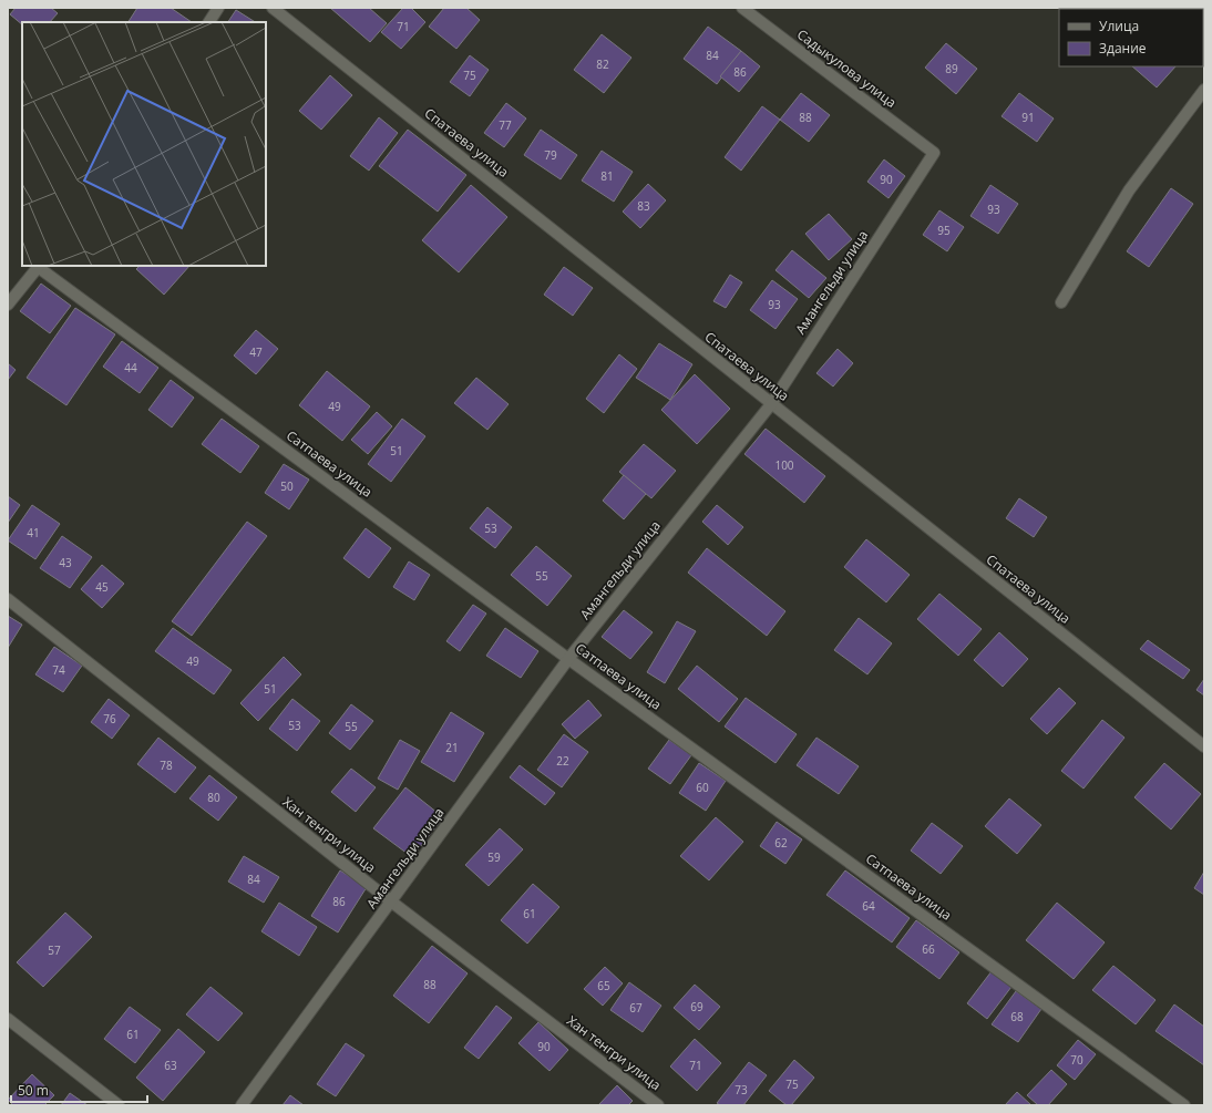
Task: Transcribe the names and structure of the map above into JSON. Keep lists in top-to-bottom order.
{
  "streets": {
    "street": [
      "Садыкулова улица",
      "Спатаева улица",
      "Амангельди улица",
      "Сатпаева улица",
      "Хан тенгри улица"
    ]
  },
  "crossings": [
    ["Садыкулова улица", "Амангельди улица"],
    ["Спатаева улица", "Амангельди улица"],
    ["Амангельди улица", "Сатпаева улица"],
    ["Амангельди улица", "Хан тенгри улица"]
  ],
  "house_numbers": [
    "71",
    "84",
    "82",
    "89",
    "86",
    "75",
    "88",
    "91",
    "77",
    "79",
    "81",
    "90",
    "83",
    "93",
    "95",
    "93",
    "47",
    "44",
    "49",
    "51",
    "100",
    "50",
    "53",
    "41",
    "43",
    "55",
    "45",
    "49",
    "74",
    "51",
    "76",
    "53",
    "55",
    "21",
    "22",
    "78",
    "60",
    "80",
    "62",
    "59",
    "84",
    "86",
    "64",
    "61",
    "66",
    "57",
    "88",
    "65",
    "69",
    "67",
    "68",
    "61",
    "90",
    "70",
    "63",
    "71",
    "75",
    "73"
  ],
  "legend": ["Улица", "Здание"],
  "scale_bar": "50 m"
}
